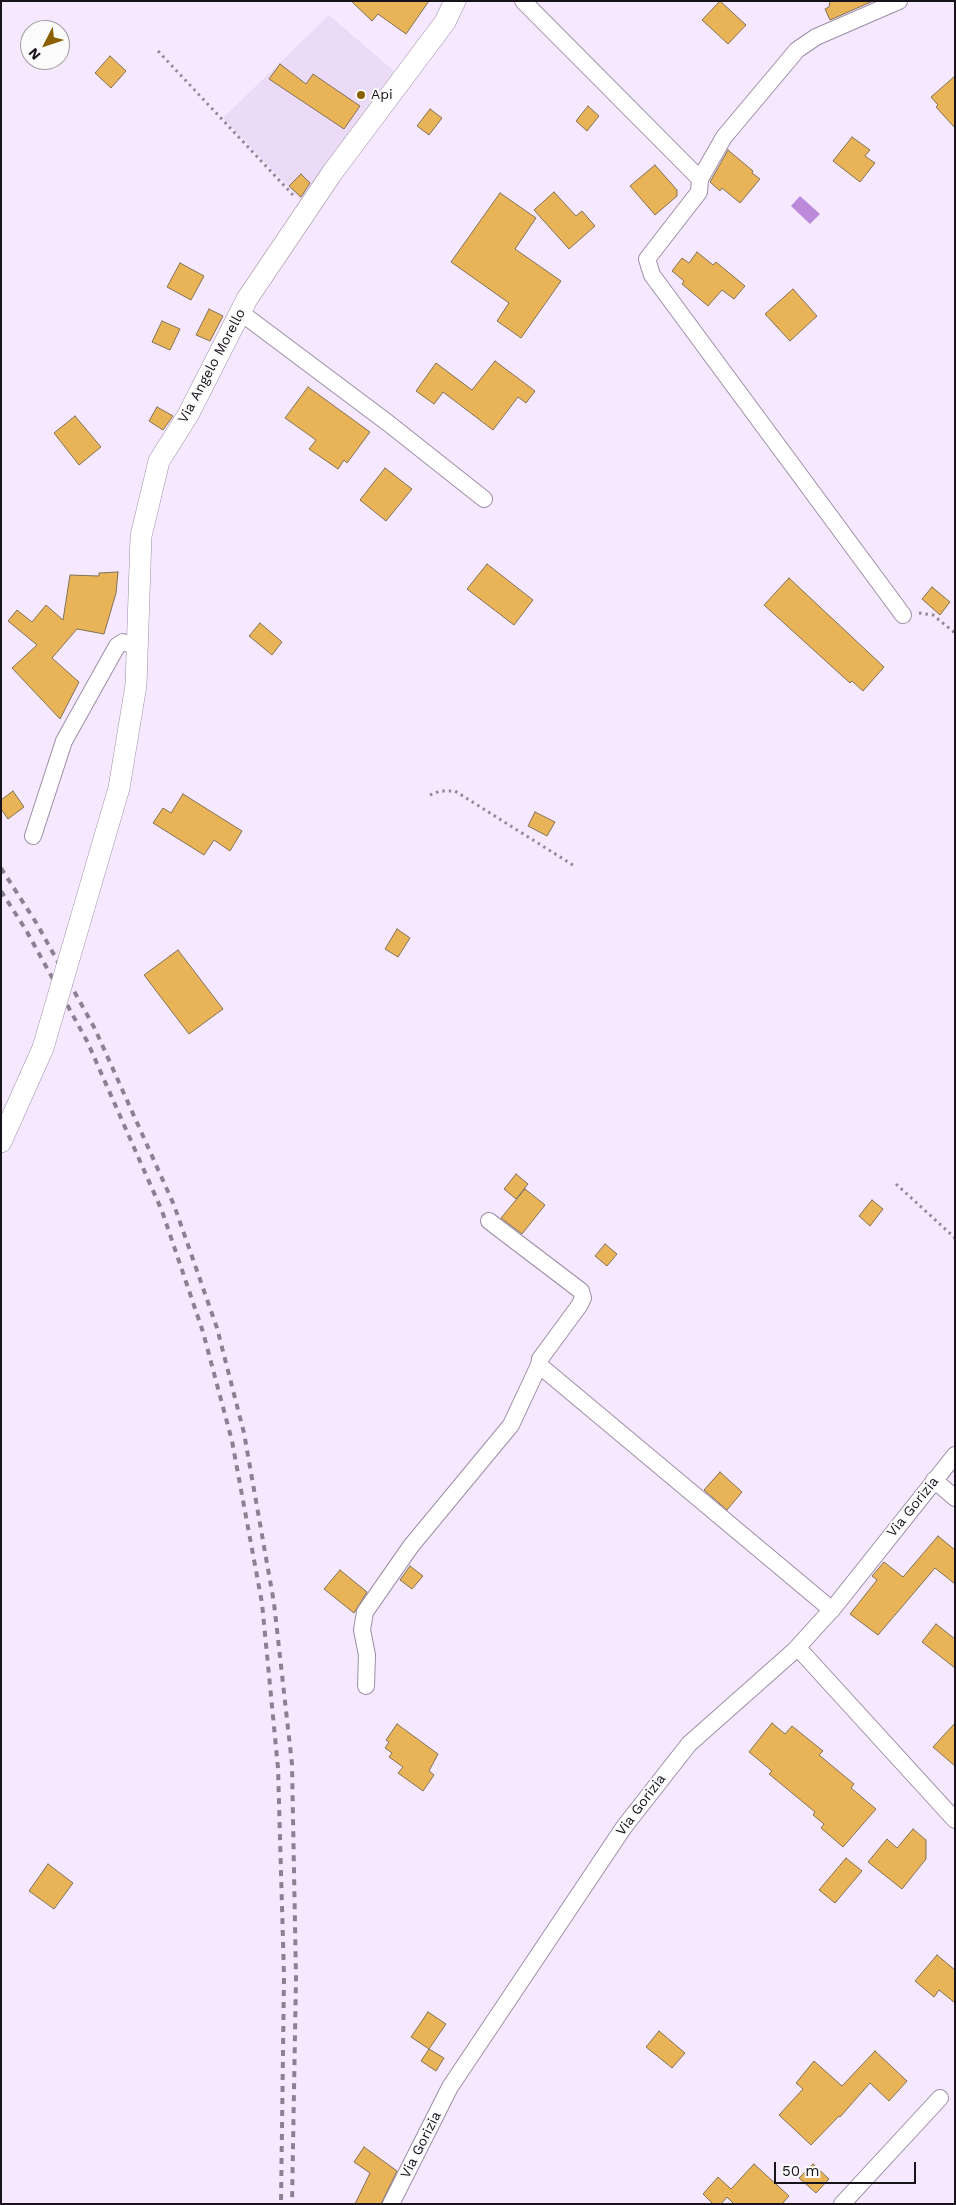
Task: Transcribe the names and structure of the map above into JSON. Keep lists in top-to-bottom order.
{
  "streets": {
    "street": ["Via Angelo Morello", "Via Gorizia"]
  },
  "places": ["Api"],
  "scale_bar": "50 m",
  "north": "bottom left"
}
